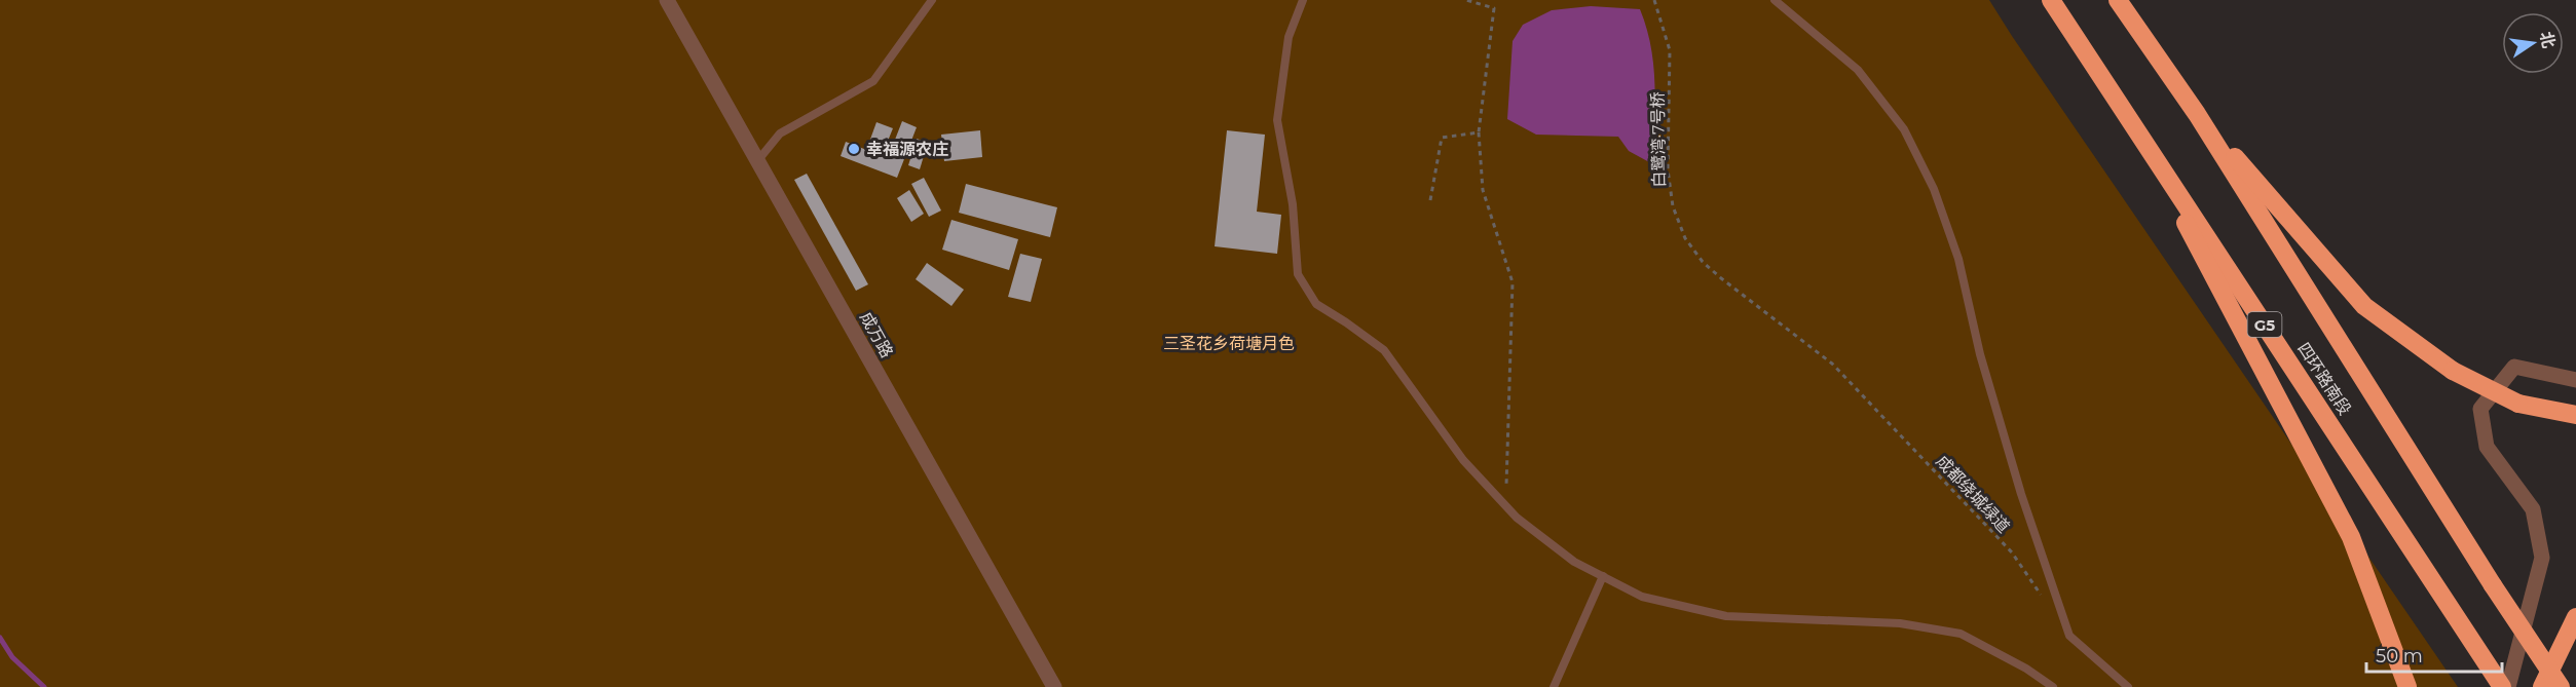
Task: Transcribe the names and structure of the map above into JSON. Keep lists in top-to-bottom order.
{
  "streets": {
    "highway": ["G5", "四环路南段"],
    "street": ["成万路"],
    "path": ["白鹭湾·7号桥", "成都绕城绿道"]
  },
  "crossings": [
    ["白鹭湾·7号桥", "成都绕城绿道"]
  ],
  "parks": ["三圣花乡荷塘月色"],
  "places": ["幸福源农庄"],
  "scale_bar": "50 m",
  "north": "right"
}
